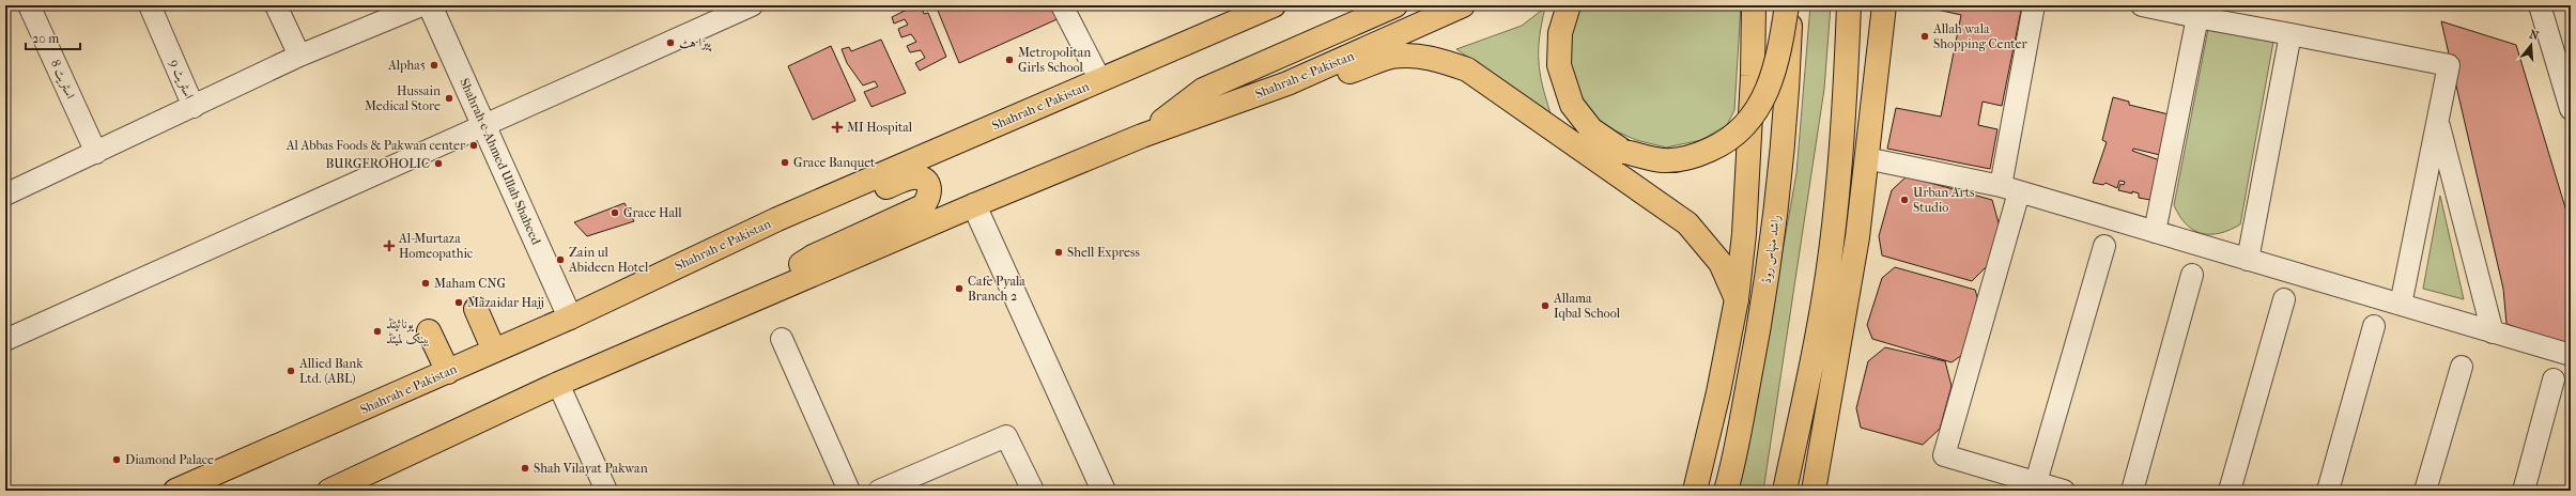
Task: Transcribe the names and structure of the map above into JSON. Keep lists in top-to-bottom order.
{
  "streets": {
    "main road": ["Shahrah-e-Pakistan", "Shahrah e Pakistan", "راشد منہاس روڈ"],
    "street": ["اسٹریٹ 8", "اسٹریٹ 9", "Shahrah-e-Ahmed Ullah Shaheed"]
  },
  "crossings": [
    ["Shahrah e Pakistan", "Shahrah-e-Ahmed Ullah Shaheed"]
  ],
  "places": {
    "other": [
      "Allah wala Shopping Center",
      "پیزا ہٹ",
      "Metropolitan Girls School",
      "Alpha5",
      "Hussain Medical Store",
      "Al Abbas Foods & Pakwan center",
      "Grace Banquet",
      "BURGEROHOLIC",
      "Urban Arts Studio",
      "Grace Hall",
      "Shell Express",
      "Zain ul Abideen Hotel",
      "Maham CNG",
      "Cafe Pyala Branch 2",
      "Mazaidar Hajj",
      "Allama Iqbal School",
      "یونائیٹڈ بینک لمیٹڈ",
      "Allied Bank Ltd. (ABL)",
      "Diamond Palace",
      "Shah Vilayat Pakwan"
    ],
    "health": ["MI Hospital", "Al-Murtaza Homeopathic"]
  },
  "scale_bar": "20 m",
  "north": "top"
}
